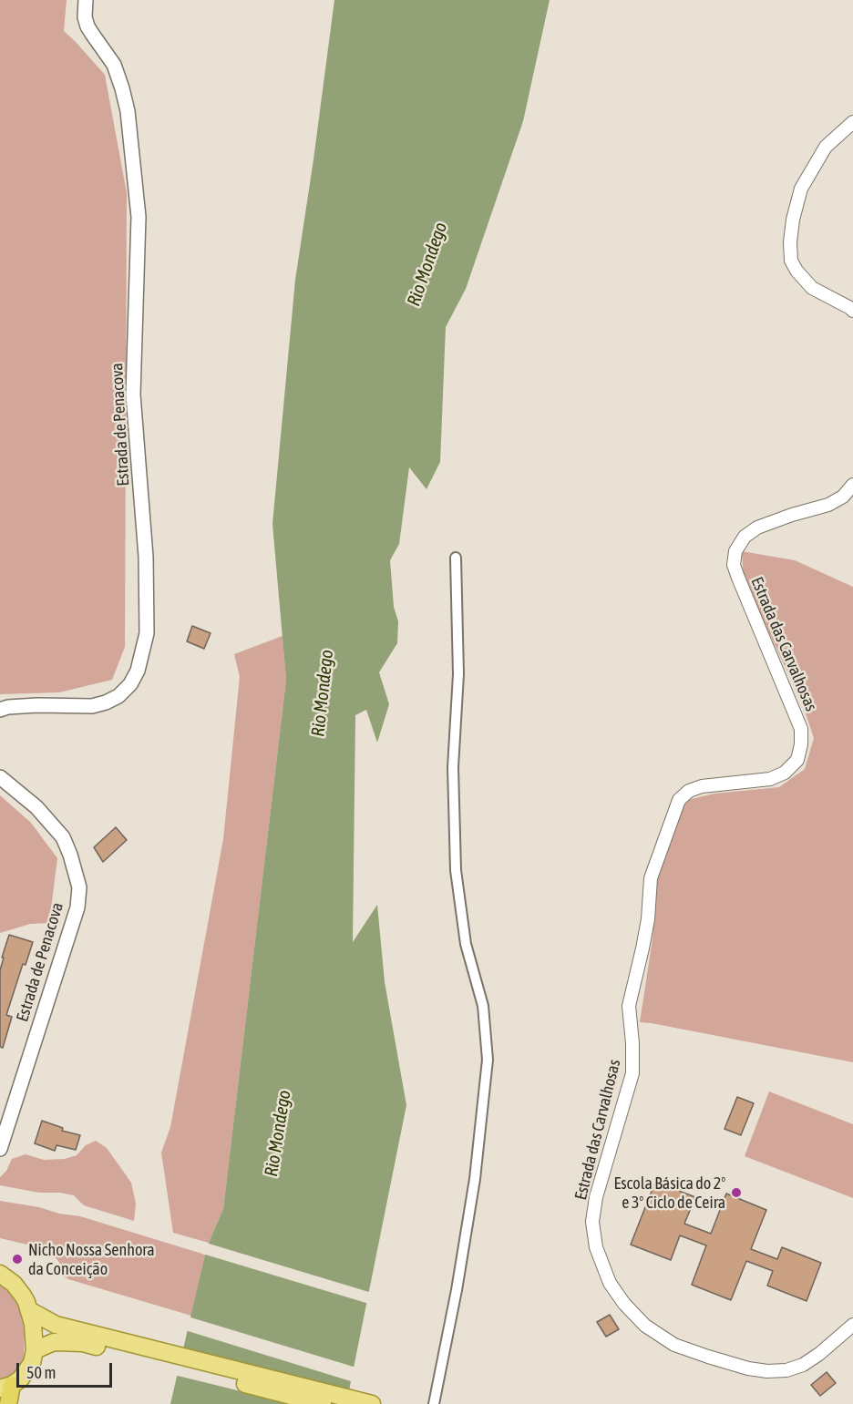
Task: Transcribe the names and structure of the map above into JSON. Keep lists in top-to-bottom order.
{
  "streets": {
    "main road": ["Estrada de Penacova"],
    "street": ["Estrada das Carvalhosas"]
  },
  "water": ["Rio Mondego"],
  "places": ["Escola Básica do 2º e 3º Ciclo de Ceira", "Nicho Nossa Senhora da Conceição"],
  "scale_bar": "50 m"
}
